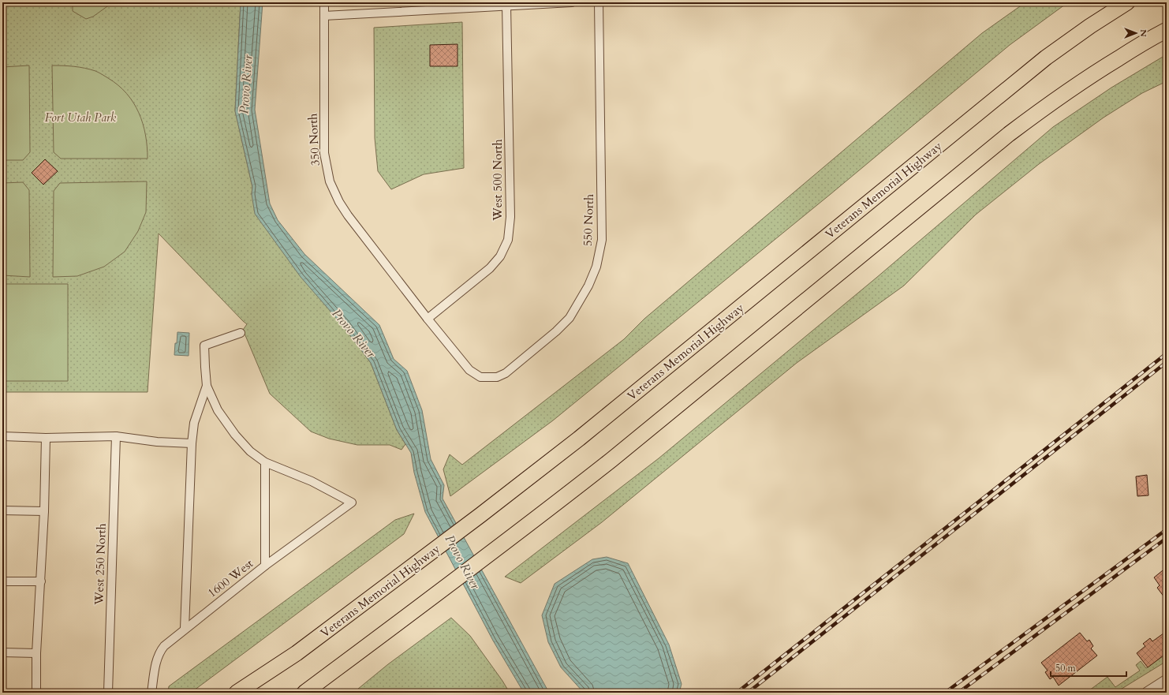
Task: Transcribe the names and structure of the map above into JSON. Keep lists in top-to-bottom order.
{
  "streets": {
    "highway": ["Veterans Memorial Highway"],
    "street": [
      "350 North",
      "West 500 North",
      "550 North",
      "West 250 North",
      "1600 West"
    ]
  },
  "crossings": [
    ["350 North", "West 500 North"],
    ["350 North", "550 North"],
    ["West 500 North", "550 North"]
  ],
  "water": ["Provo River"],
  "parks": ["Fort Utah Park"],
  "scale_bar": "50 m",
  "north": "right"
}
